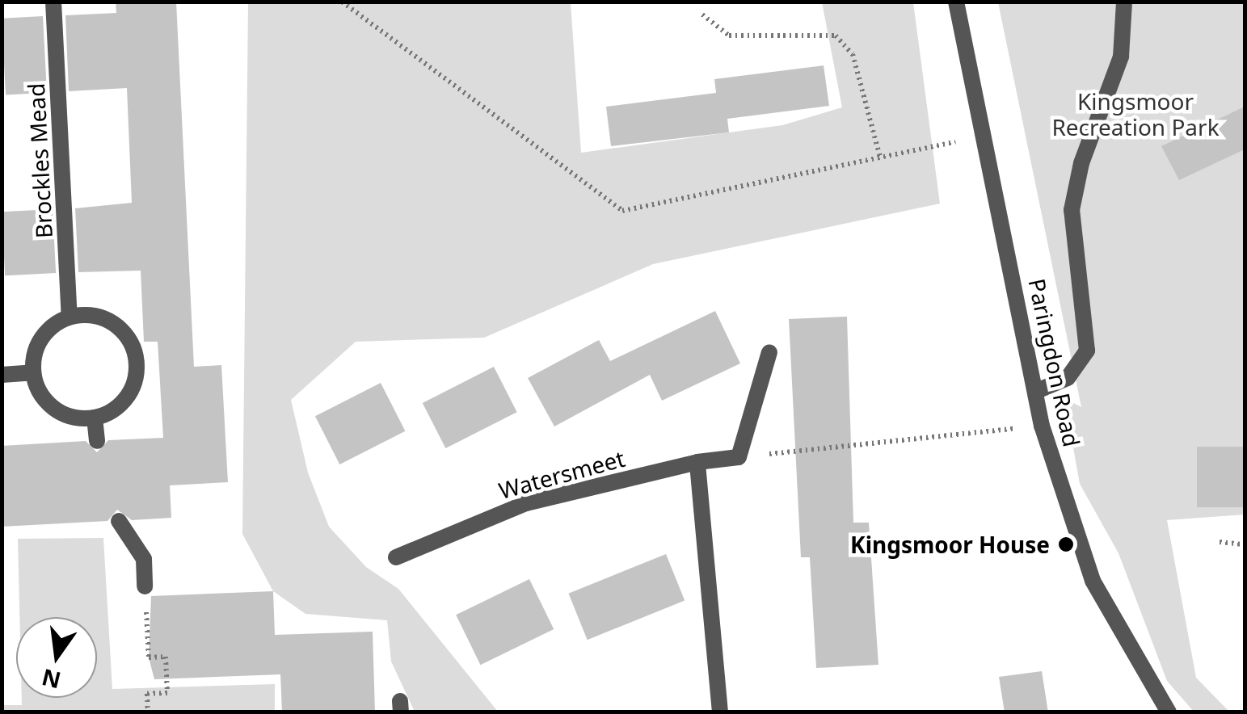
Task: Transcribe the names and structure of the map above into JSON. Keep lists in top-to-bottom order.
{
  "streets": {
    "street": ["Brockles Mead", "Paringdon Road", "Watersmeet"]
  },
  "parks": ["Kingsmoor Recreation Park"],
  "places": ["Kingsmoor House"],
  "north": "bottom"
}
